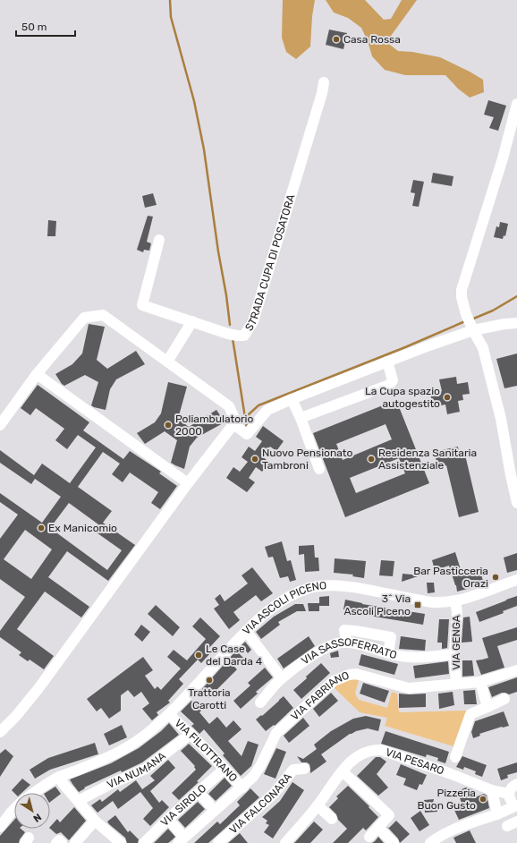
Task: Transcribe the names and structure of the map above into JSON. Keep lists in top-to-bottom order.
{
  "streets": {
    "street": [
      "STRADA CUPA DI POSATORA",
      "VIA ASCOLI PICENO",
      "VIA GENGA",
      "VIA SASSOFERRATO",
      "VIA FABRIANO",
      "VIA FILOTTRANO",
      "VIA PESARO",
      "VIA NUMANA",
      "VIA FALCONARA",
      "VIA SIROLO"
    ]
  },
  "crossings": [
    ["VIA ASCOLI PICENO", "VIA GENGA"],
    ["VIA ASCOLI PICENO", "VIA FILOTTRANO"],
    ["VIA GENGA", "VIA SASSOFERRATO"],
    ["VIA GENGA", "VIA FABRIANO"],
    ["VIA FABRIANO", "VIA FILOTTRANO"],
    ["VIA FILOTTRANO", "VIA NUMANA"],
    ["VIA FILOTTRANO", "VIA SIROLO"]
  ],
  "places": {
    "other": [
      "Casa Rossa",
      "La Cupa spazio autogestito",
      "Poliambulatorio 2000",
      "Nuovo Pensionato Tambroni",
      "Residenza Sanitaria Assistenziale",
      "Ex Manicomio",
      "Bar Pasticceria Orazi",
      "Le Case del Darda 4",
      "Trattoria Carotti",
      "Pizzeria Buon Gusto"
    ],
    "transit": ["3^ Via Ascoli Piceno"]
  },
  "scale_bar": "50 m",
  "north": "bottom right"
}
